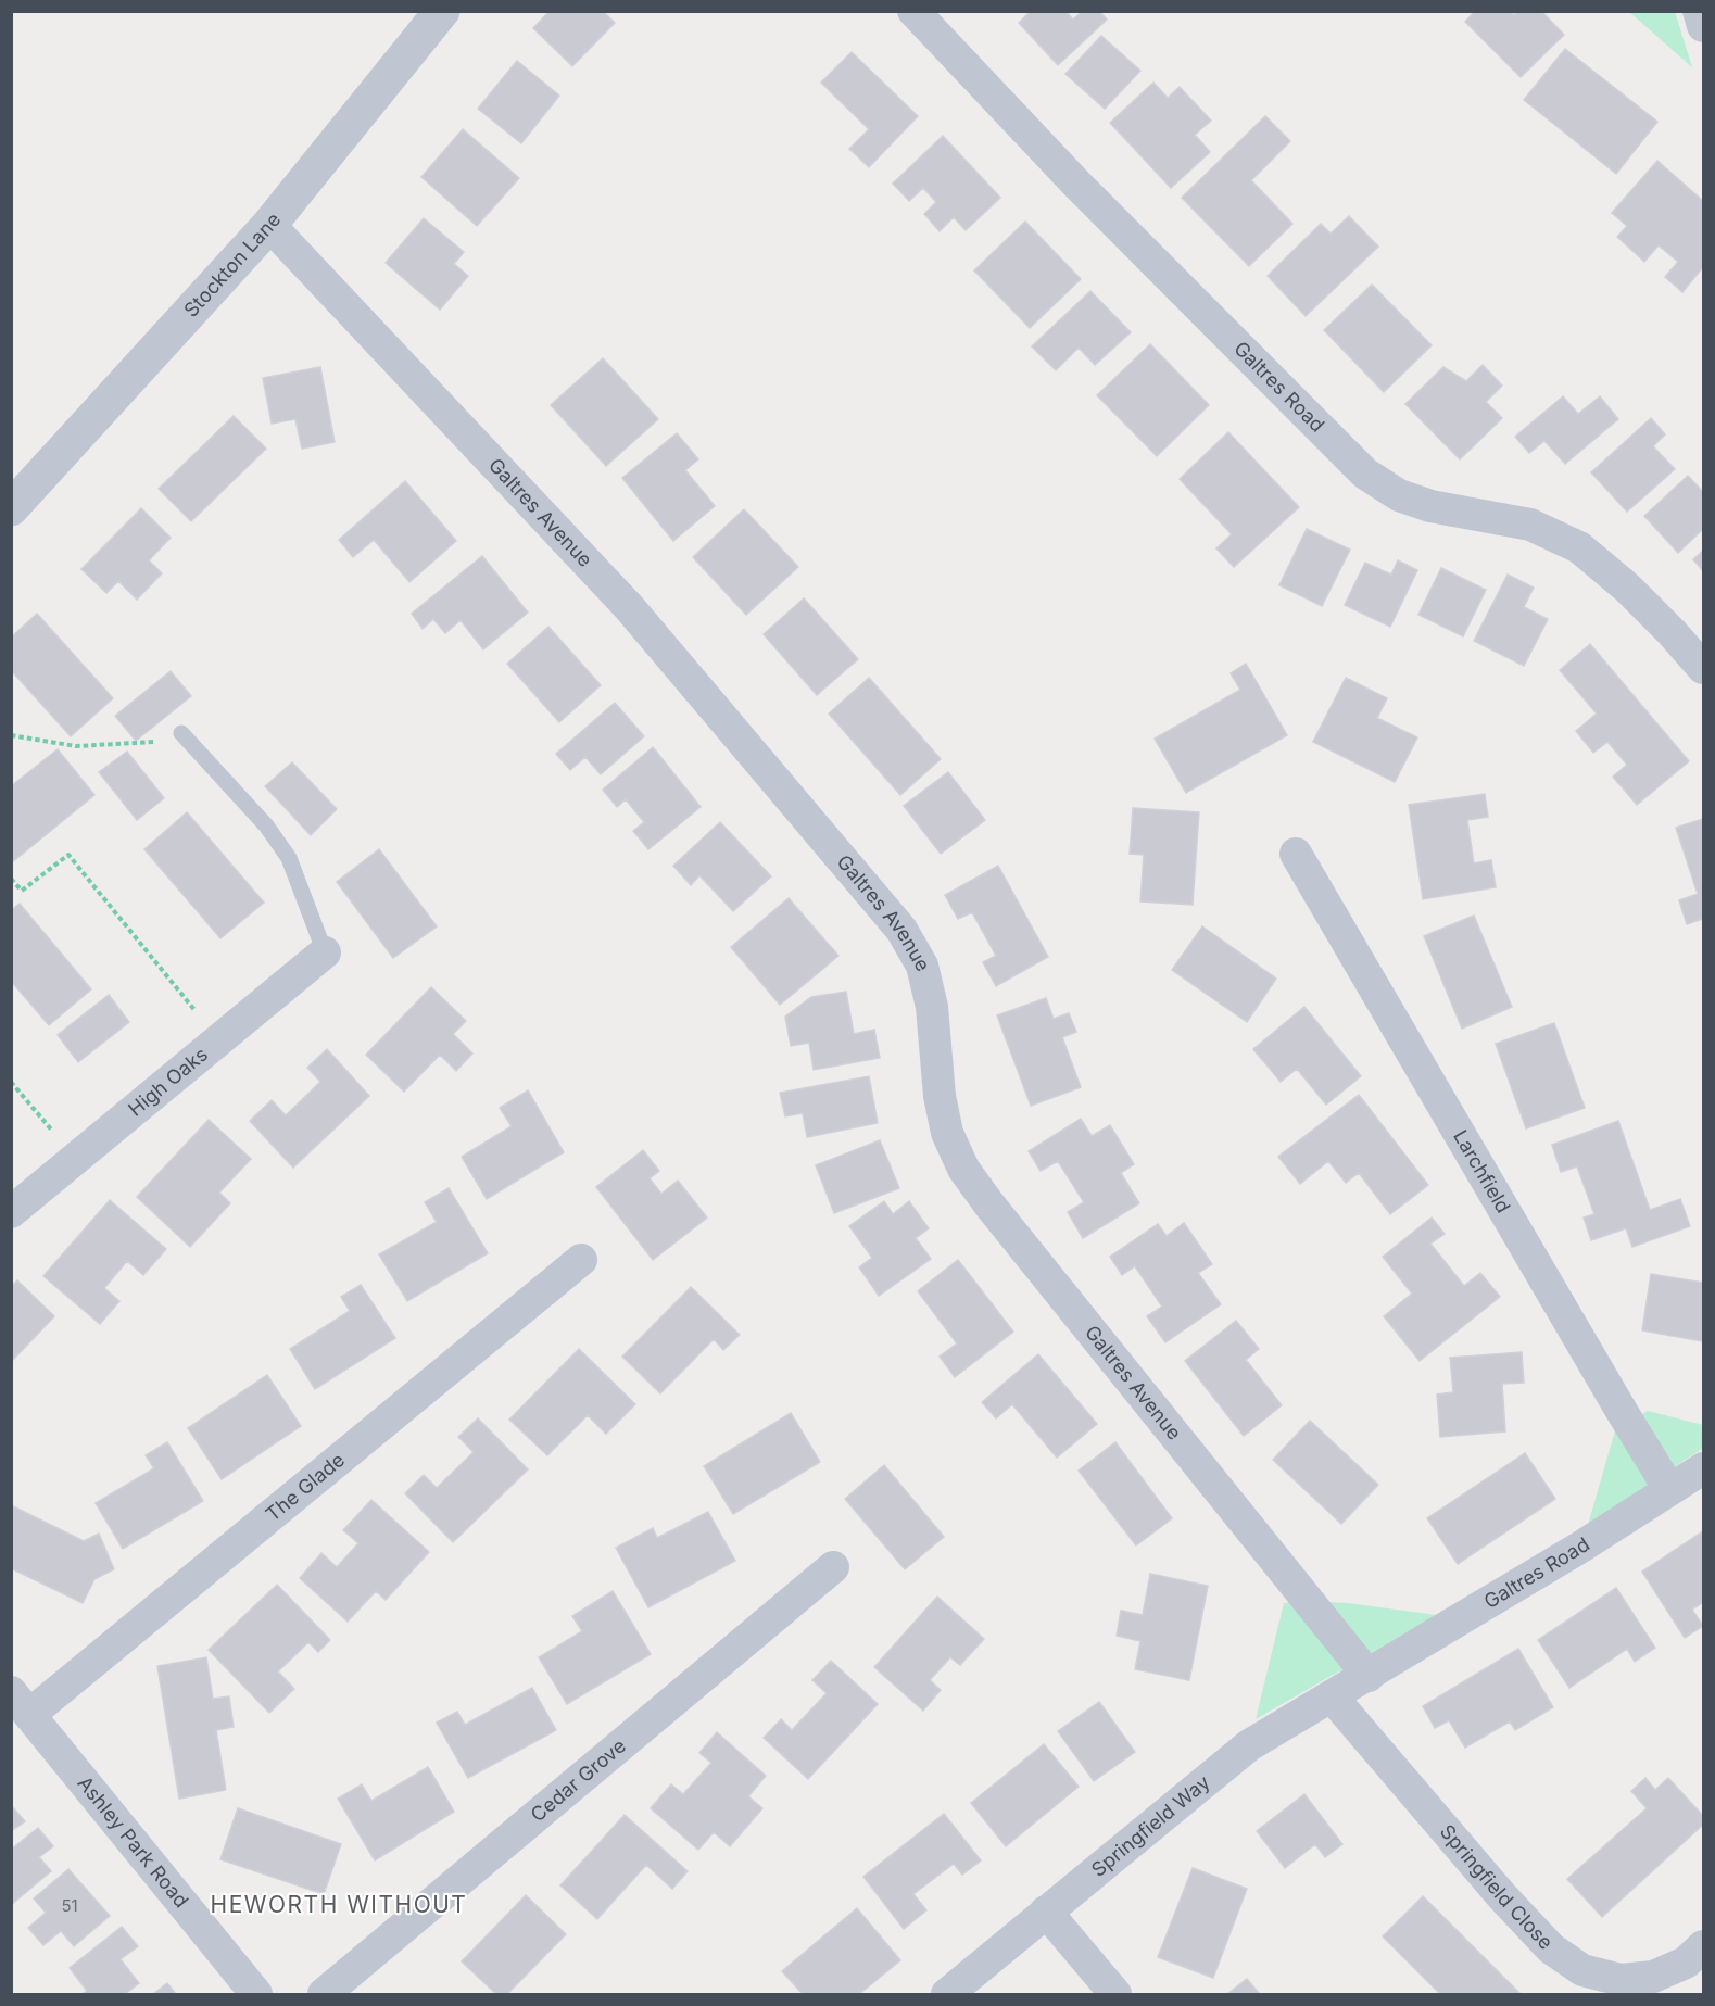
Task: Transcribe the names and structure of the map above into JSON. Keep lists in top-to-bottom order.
{
  "streets": {
    "street": [
      "Stockton Lane",
      "Galtres Road",
      "Galtres Avenue",
      "High Oaks",
      "Larchfield",
      "The Glade",
      "Cedar Grove",
      "Springfield Way",
      "Ashley Park Road",
      "Springfield Close"
    ]
  },
  "crossings": [
    ["Stockton Lane", "Galtres Avenue"],
    ["Galtres Road", "Galtres Avenue"],
    ["Galtres Road", "Larchfield"],
    ["Galtres Road", "Springfield Way"],
    ["Galtres Avenue", "Springfield Way"],
    ["The Glade", "Ashley Park Road"],
    ["Springfield Way", "Springfield Close"]
  ],
  "districts": ["HEWORTH WITHOUT"],
  "house_numbers": ["51"]
}
